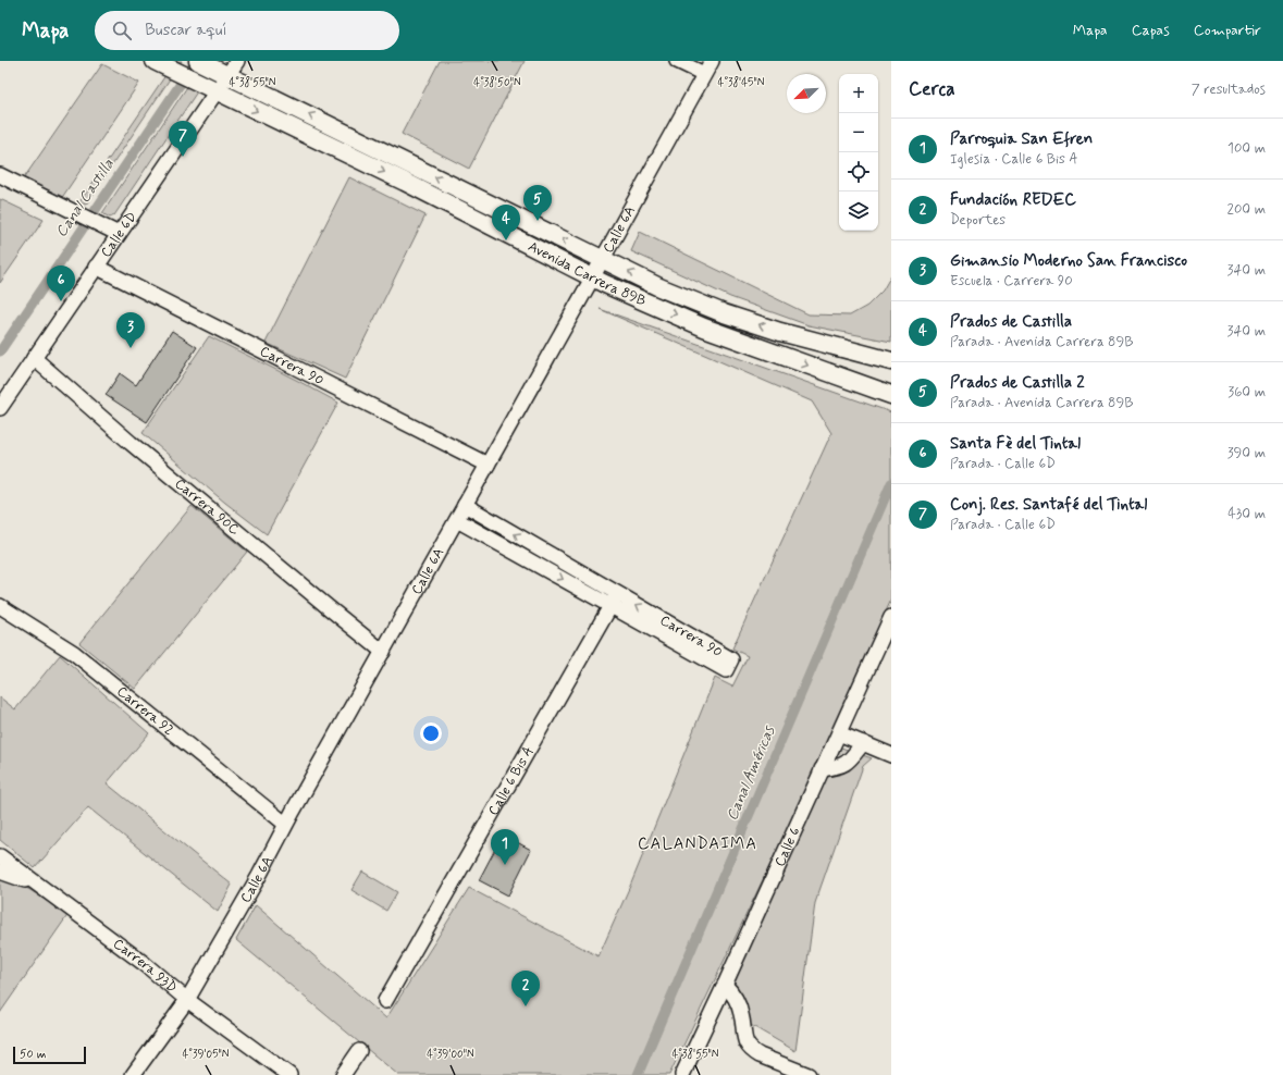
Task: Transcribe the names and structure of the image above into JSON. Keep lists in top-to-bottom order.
{
  "streets": {
    "main road": ["Avenida Carrera 89B"],
    "street": [
      "Calle 6A",
      "Calle 6D",
      "Carrera 90",
      "Carrera 90C",
      "Carrera 92",
      "Calle 6 Bis A",
      "Calle 6",
      "Carrera 93D"
    ]
  },
  "crossings": [
    ["Calle 6A", "Avenida Carrera 89B"],
    ["Calle 6A", "Carrera 90"],
    ["Calle 6A", "Carrera 90C"],
    ["Calle 6A", "Carrera 92"],
    ["Calle 6A", "Carrera 93D"],
    ["Calle 6D", "Avenida Carrera 89B"],
    ["Calle 6D", "Carrera 90"],
    ["Calle 6D", "Carrera 90C"],
    ["Carrera 90", "Calle 6 Bis A"]
  ],
  "districts": ["CALANDAIMA"],
  "water": ["Canal Castilla", "Canal Américas"],
  "scale_bar": "50 m",
  "north": "bottom left",
  "page": {
    "header": "Mapa",
    "search": "Buscar aquí",
    "nav": ["Mapa", "Capas", "Compartir"],
    "heading": ["Cerca", "7 resultados"],
    "map_buttons": ["+", "−"],
    "list": [
      {
        "mark": "1",
        "name": "Parroquia San Efren",
        "note": "Iglesia · Calle 6 Bis A",
        "value": "100 m"
      },
      {
        "mark": "2",
        "name": "Fundación REDEC",
        "note": "Deportes",
        "value": "200 m"
      },
      {
        "mark": "3",
        "name": "Gimansio Moderno San Francisco",
        "note": "Escuela · Carrera 90",
        "value": "340 m"
      },
      {
        "mark": "4",
        "name": "Prados de Castilla",
        "note": "Parada · Avenida Carrera 89B",
        "value": "340 m"
      },
      {
        "mark": "5",
        "name": "Prados de Castilla 2",
        "note": "Parada · Avenida Carrera 89B",
        "value": "360 m"
      },
      {
        "mark": "6",
        "name": "Santa Fè del Tintal",
        "note": "Parada · Calle 6D",
        "value": "390 m"
      },
      {
        "mark": "7",
        "name": "Conj. Res. Santafé del Tintal",
        "note": "Parada · Calle 6D",
        "value": "430 m"
      }
    ],
    "pins": [
      "7",
      "5",
      "4",
      "6",
      "3",
      "1",
      "2"
    ],
    "scale": "50 m"
  },
  "coordinates": [
    "4°38'50\"N",
    "4°38'55\"N",
    "4°38'45\"N",
    "4°39'05\"N",
    "4°39'00\"N"
  ]
}
